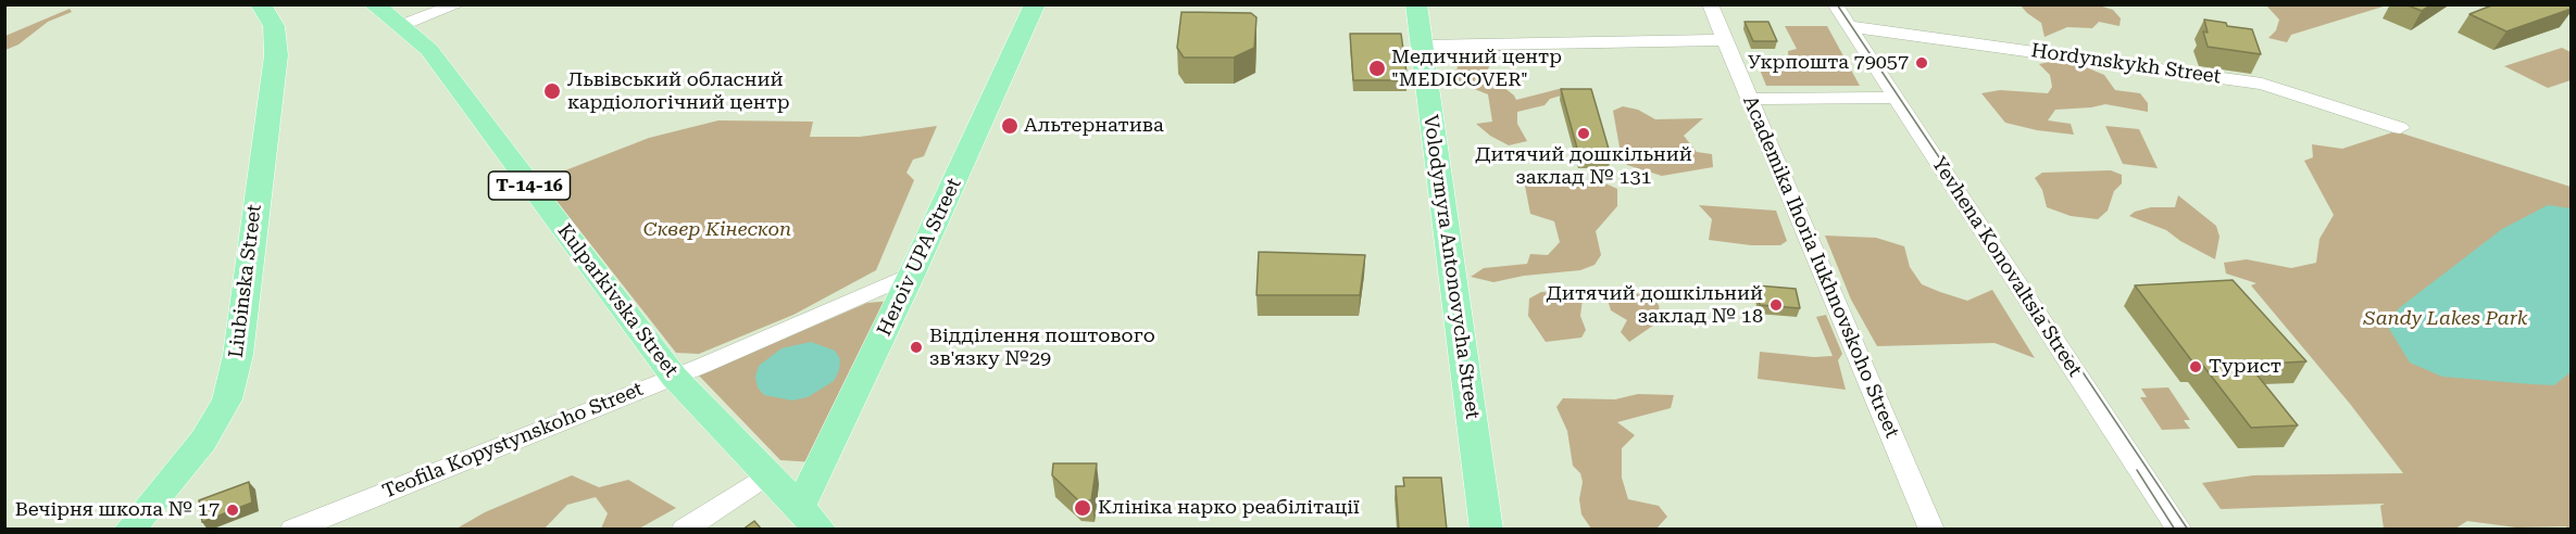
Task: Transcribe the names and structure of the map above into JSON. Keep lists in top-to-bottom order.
{
  "streets": {
    "main road": [
      "Т-14-16",
      "Heroiv UPA Street",
      "Volodymyra Antonovycha Street",
      "Liubinska Street",
      "Kulparkivska Street"
    ],
    "street": [
      "Hordynskykh Street",
      "Academika Ihoria Iukhnovskoho Street",
      "Yevhena Konovaltsia Street",
      "Teofila Kopystynskoho Street"
    ]
  },
  "crossings": [
    ["Hordynskykh Street", "Yevhena Konovaltsia Street"],
    ["Heroiv UPA Street", "Kulparkivska Street"],
    ["Heroiv UPA Street", "Teofila Kopystynskoho Street"],
    ["Kulparkivska Street", "Teofila Kopystynskoho Street"]
  ],
  "parks": ["Сквер Кінескоп", "Sandy Lakes Park"],
  "places": [
    "Укрпошта 79057",
    "Медичний центр \"MEDICOVER\"",
    "Львівський обласний кардіологічний центр",
    "Альтернатива",
    "Дитячий дошкільний заклад № 131",
    "Дитячий дошкільний заклад № 18",
    "Відділення поштового зв'язку №29",
    "Турист",
    "Клініка нарко реабілітації",
    "Вечірня школа № 17"
  ]
}
